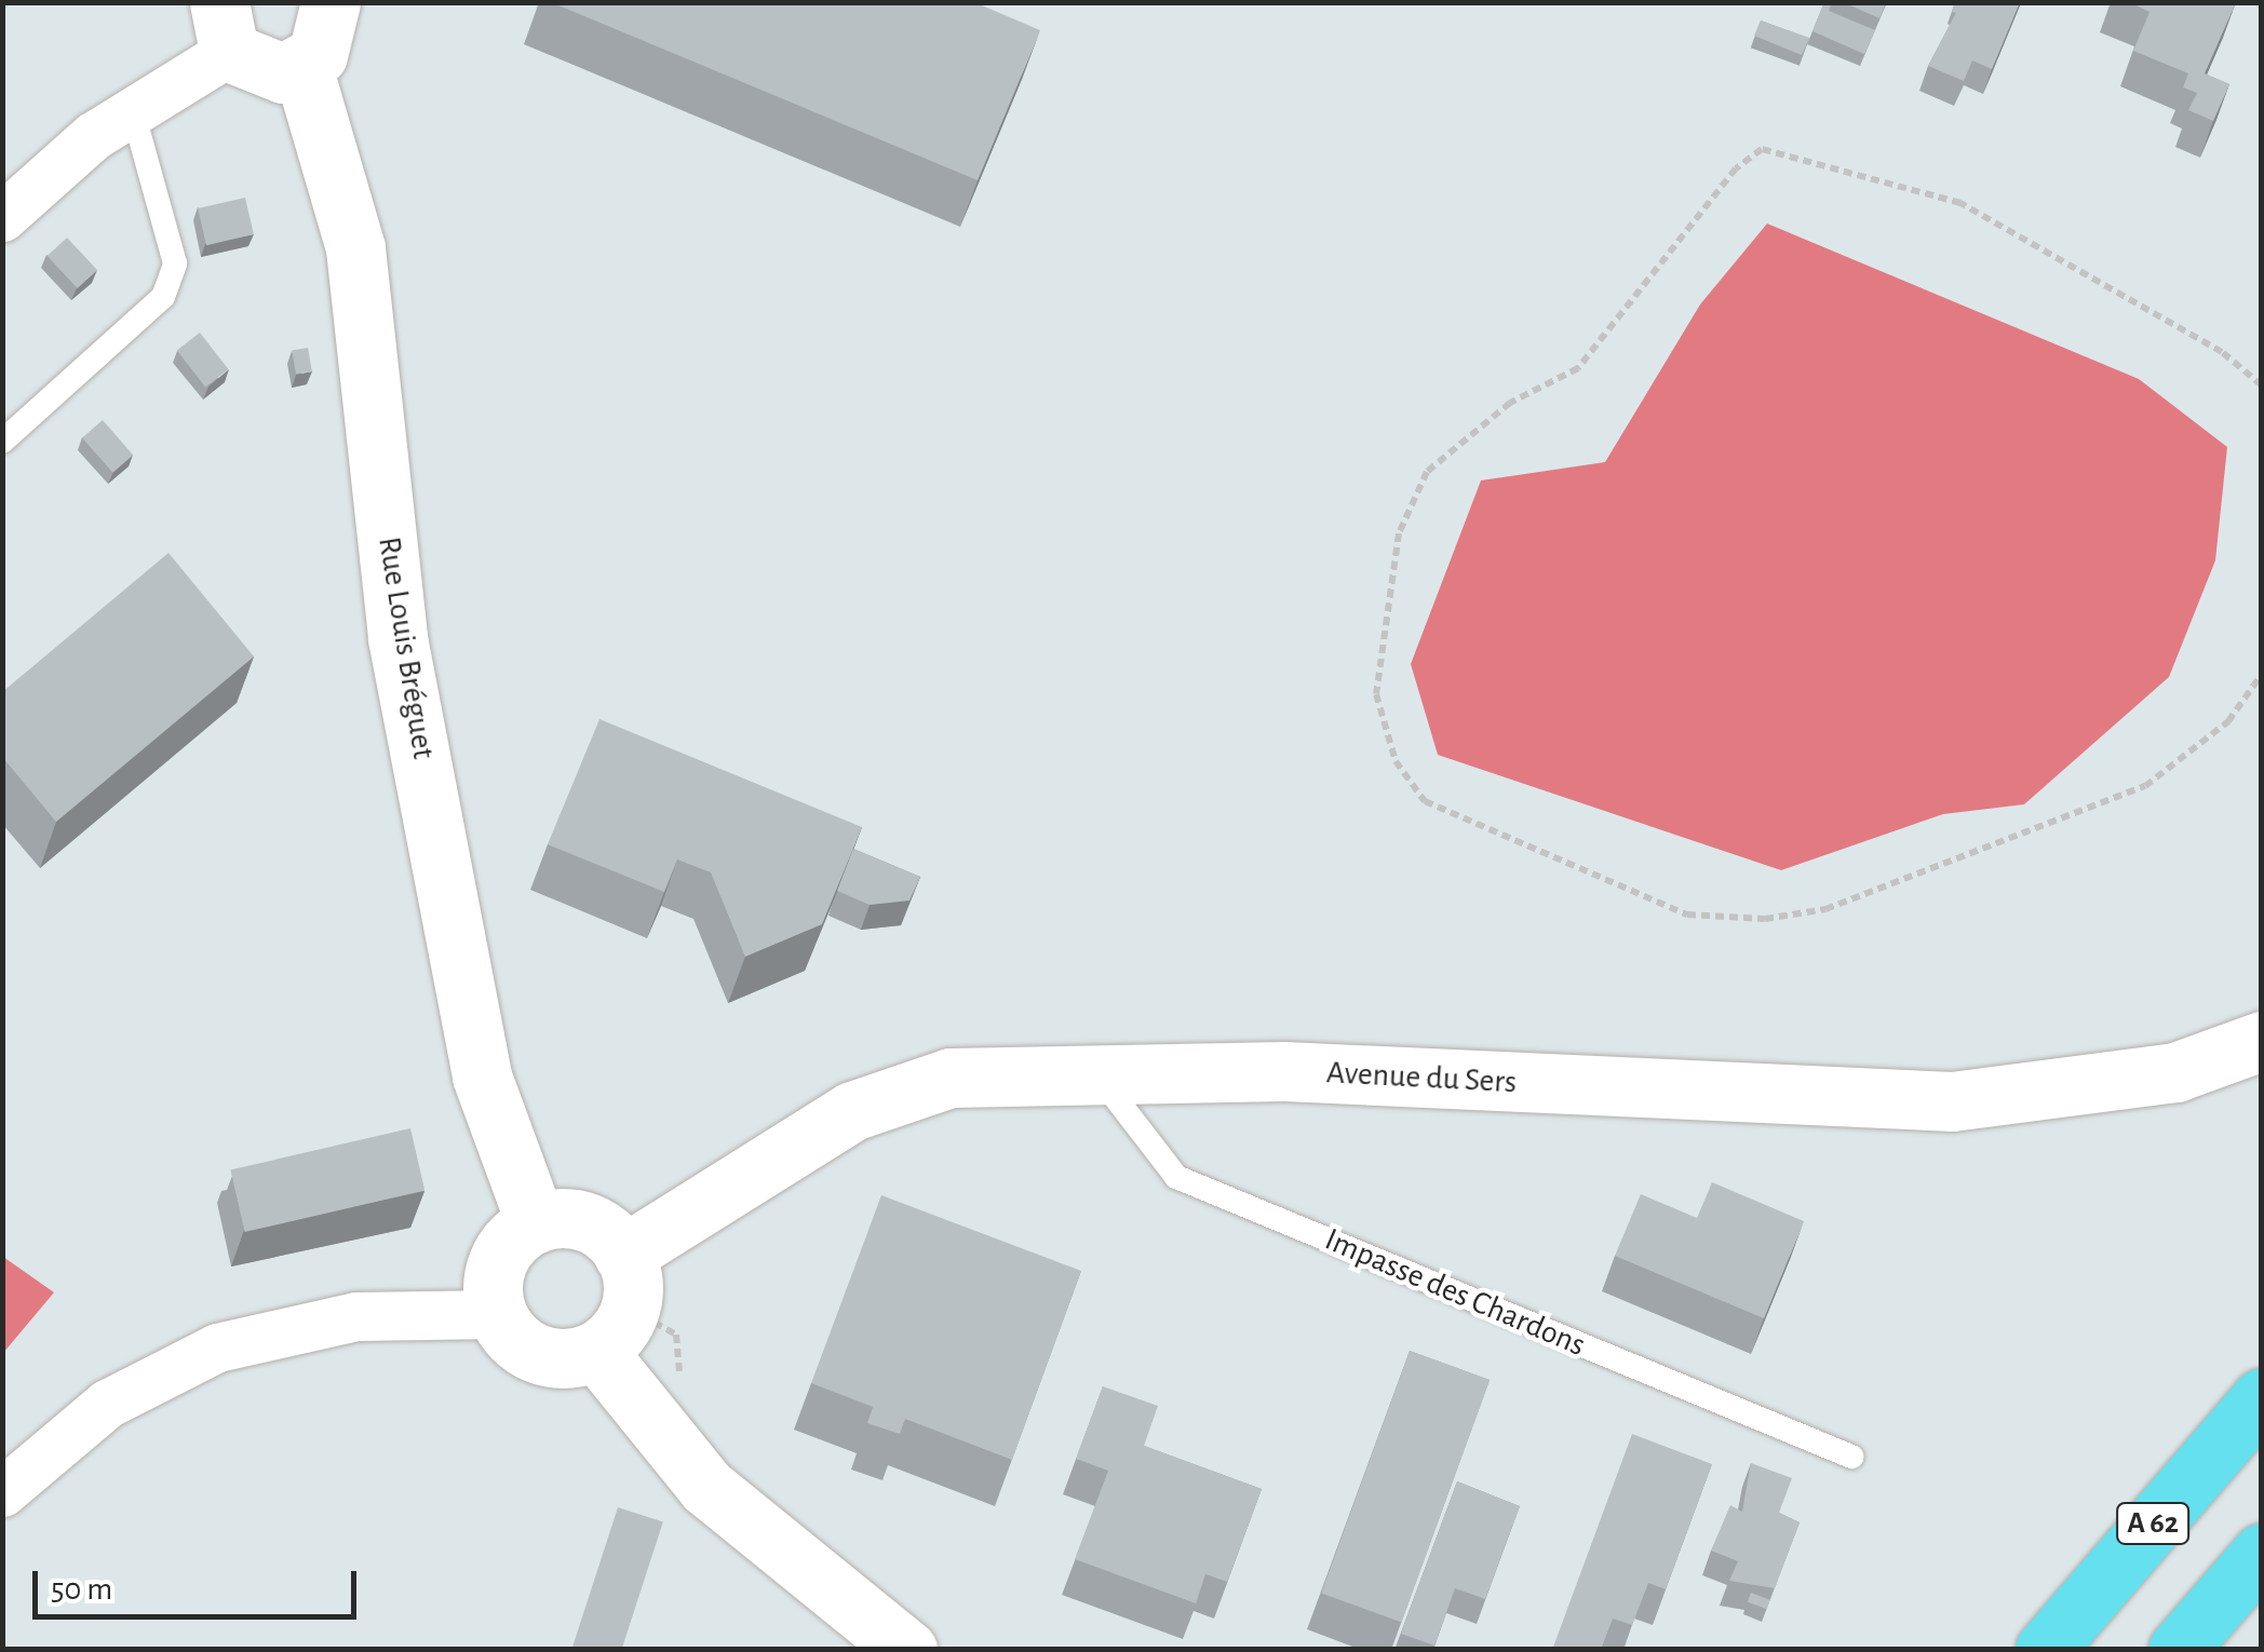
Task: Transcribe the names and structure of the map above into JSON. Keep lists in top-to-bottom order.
{
  "streets": {
    "highway": ["A 62"],
    "street": ["Rue Louis Bréguet", "Avenue du Sers"],
    "lane": ["Impasse des Chardons"]
  },
  "crossings": [
    ["Rue Louis Bréguet", "Avenue du Sers"],
    ["Avenue du Sers", "Impasse des Chardons"]
  ],
  "scale_bar": "50 m"
}
